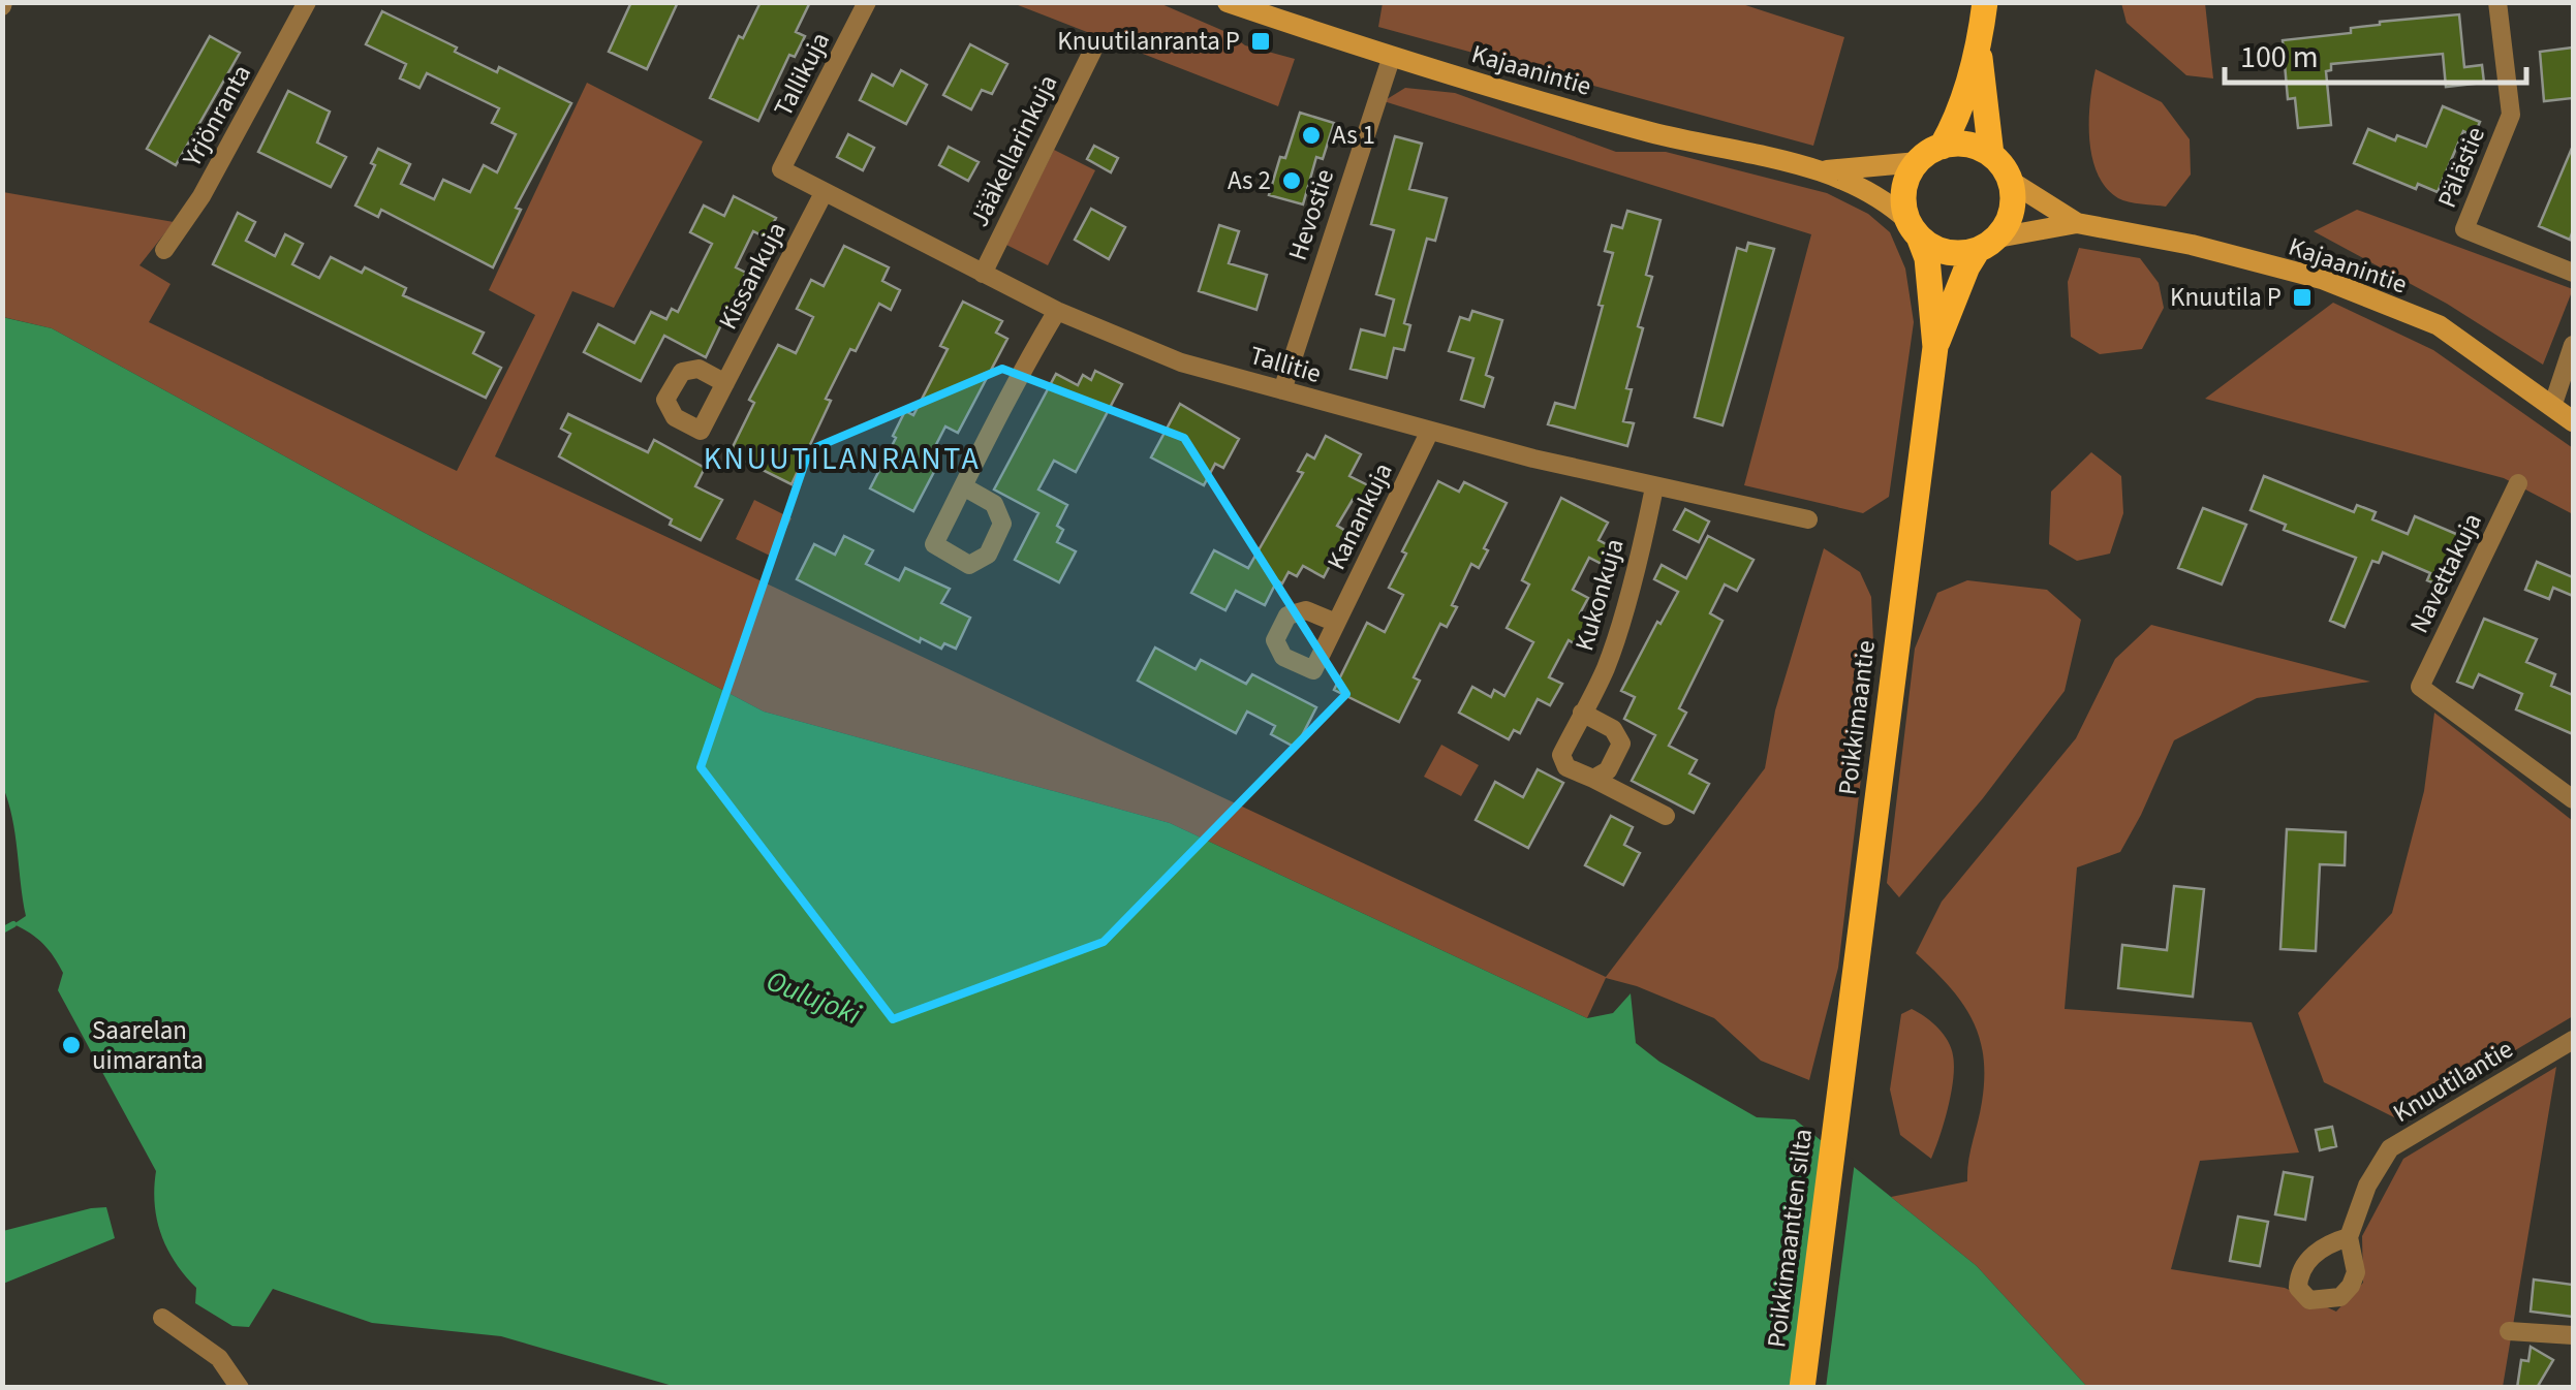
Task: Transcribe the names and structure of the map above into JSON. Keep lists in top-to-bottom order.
{
  "streets": {
    "main road": ["Kajaanintie", "Poikkimaantie", "Poikkimaantien silta"],
    "street": [
      "Tallikuja",
      "Yrjönranta",
      "Jääkellarinkuja",
      "Pälästie",
      "Hevostie",
      "Kissankuja",
      "Tallitie",
      "Kanankuja",
      "Navettakuja",
      "Kukonkuja",
      "Knuutilantie"
    ]
  },
  "crossings": [
    ["Kajaanintie", "Hevostie"],
    ["Kajaanintie", "Poikkimaantie"],
    ["Tallikuja", "Tallitie"],
    ["Jääkellarinkuja", "Tallitie"],
    ["Hevostie", "Tallitie"],
    ["Kissankuja", "Tallitie"],
    ["Tallitie", "Kanankuja"],
    ["Tallitie", "Kukonkuja"],
    ["Poikkimaantie", "Poikkimaantien silta"]
  ],
  "districts": ["KNUUTILANRANTA"],
  "water": ["Oulujoki"],
  "places": {
    "transit": ["Knuutilanranta P", "Knuutila P"],
    "other": ["As 1", "As 2", "Saarelan uimaranta"]
  },
  "scale_bar": "100 m"
}
